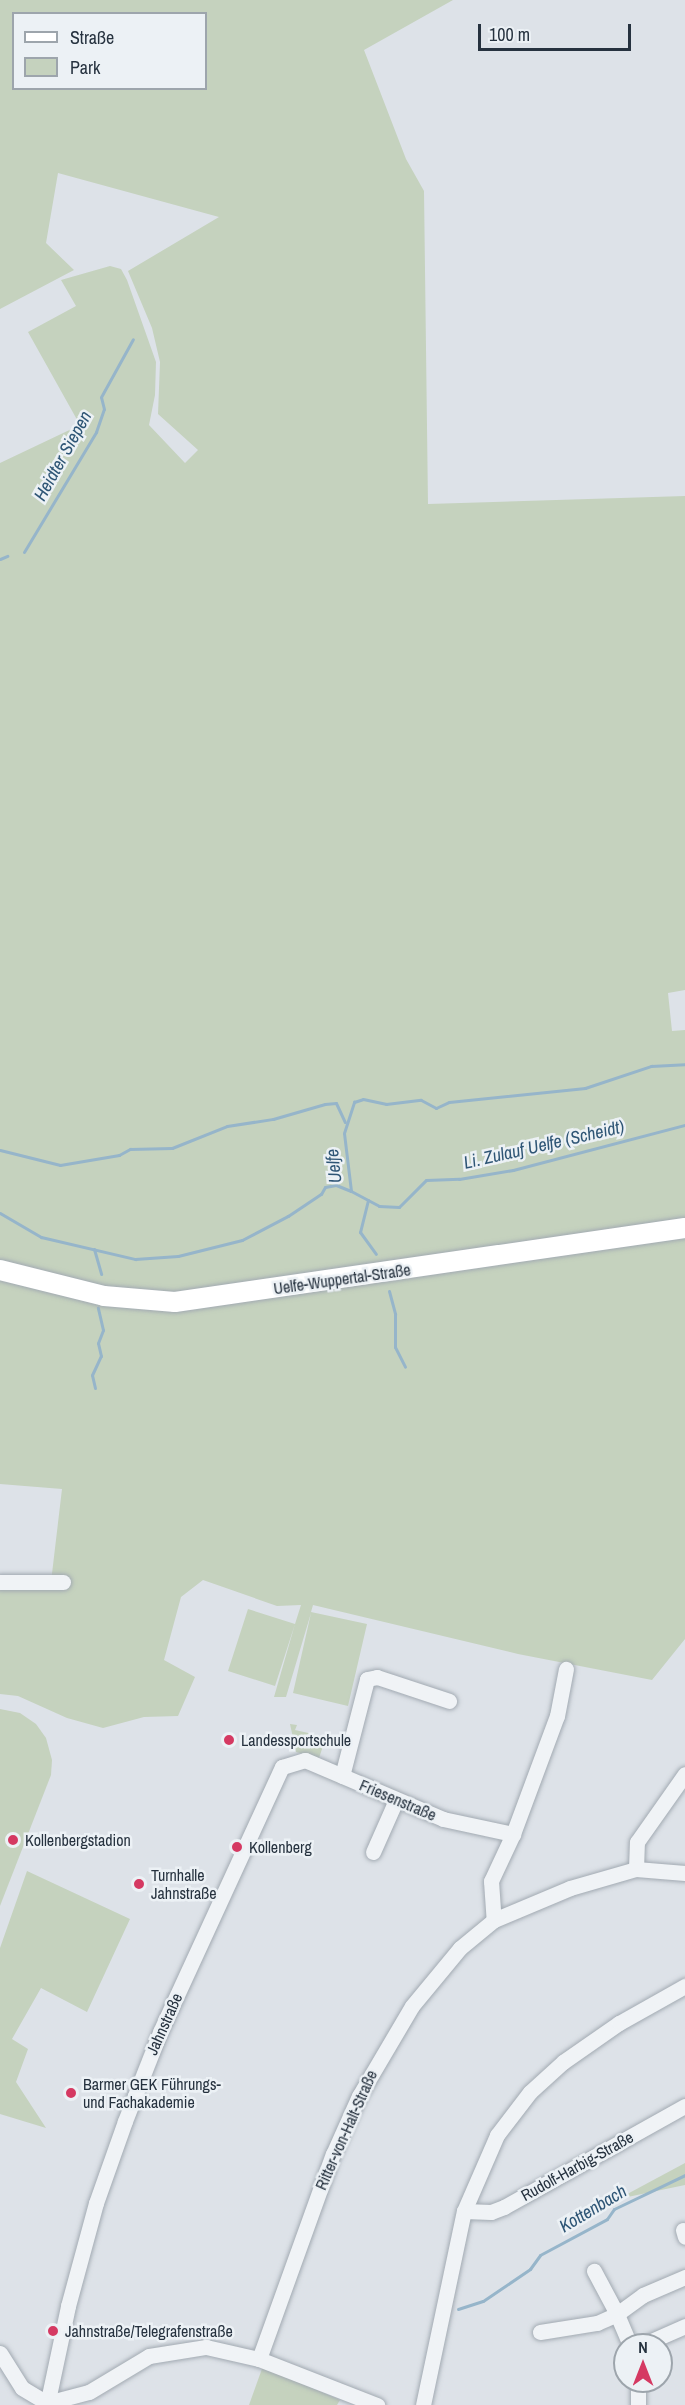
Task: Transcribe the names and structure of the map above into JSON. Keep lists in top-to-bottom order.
{
  "streets": {
    "main road": ["Uelfe-Wuppertal-Straße"],
    "street": [
      "Friesenstraße",
      "Jahnstraße",
      "Ritter-von-Halt-Straße",
      "Rudolf-Harbig-Straße"
    ]
  },
  "crossings": [
    ["Friesenstraße", "Jahnstraße"]
  ],
  "water": [
    "Heidter Siepen",
    "Li. Zulauf Uelfe (Scheidt)",
    "Uelfe",
    "Kottenbach"
  ],
  "places": [
    "Landessportschule",
    "Kollenbergstadion",
    "Kollenberg",
    "Turnhalle Jahnstraße",
    "Barmer GEK Führungs- und Fachakademie",
    "Jahnstraße/Telegrafenstraße"
  ],
  "legend": ["Straße", "Park"],
  "scale_bar": "100 m",
  "north": "top"
}
